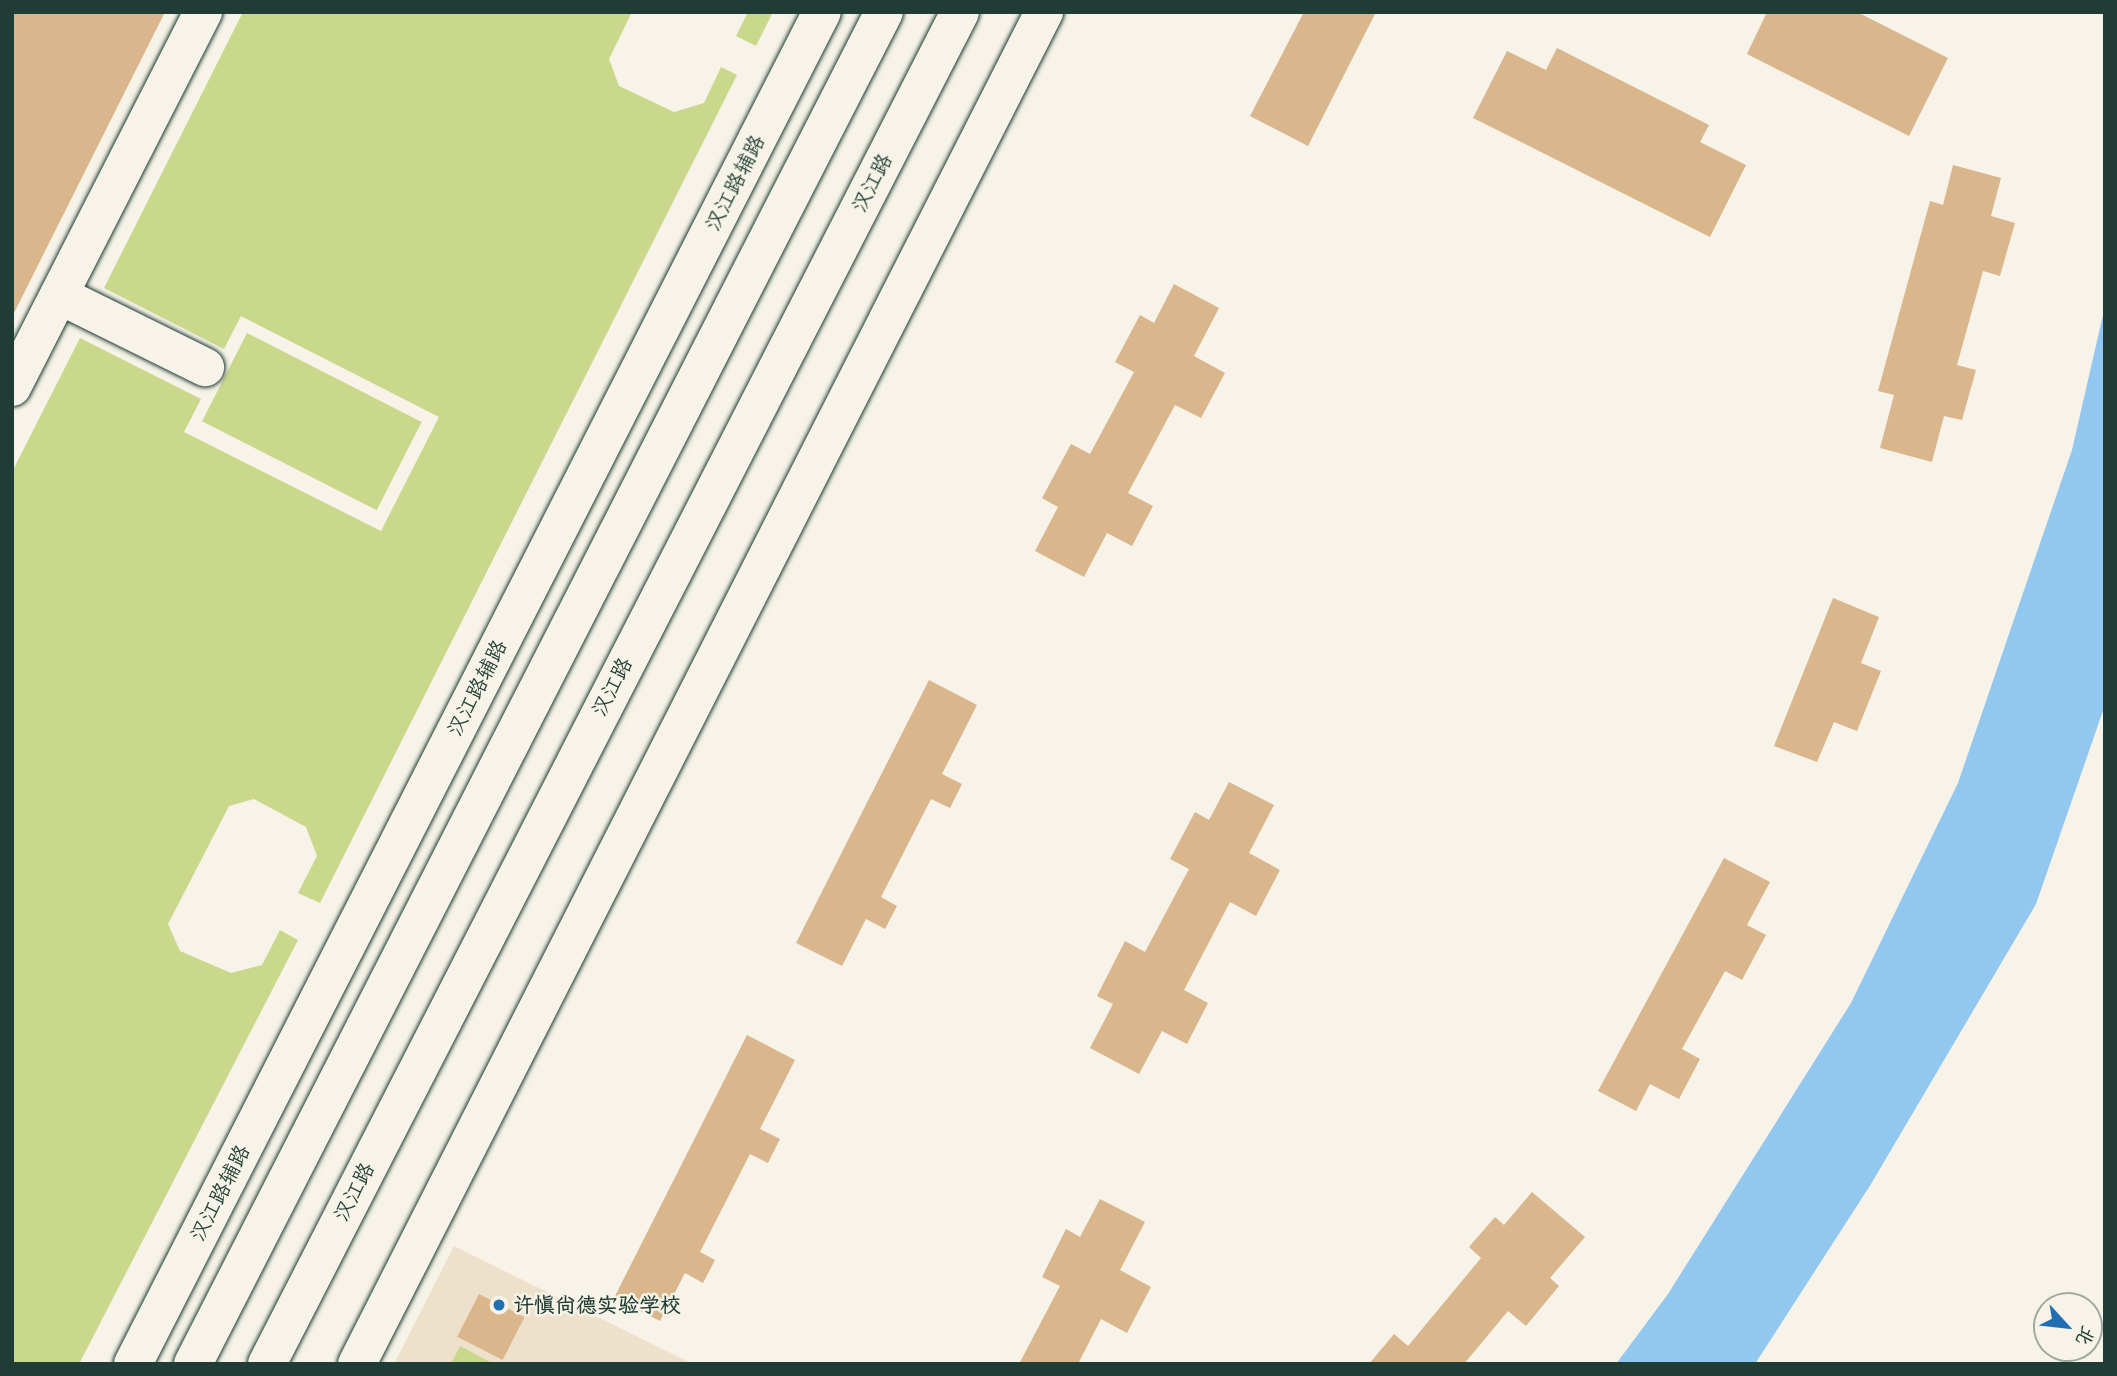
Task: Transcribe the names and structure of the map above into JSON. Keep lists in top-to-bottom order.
{
  "streets": {
    "street": ["汉江路辅路", "汉江路"]
  },
  "places": ["许慎尚德实验学校"],
  "north": "bottom right"
}
